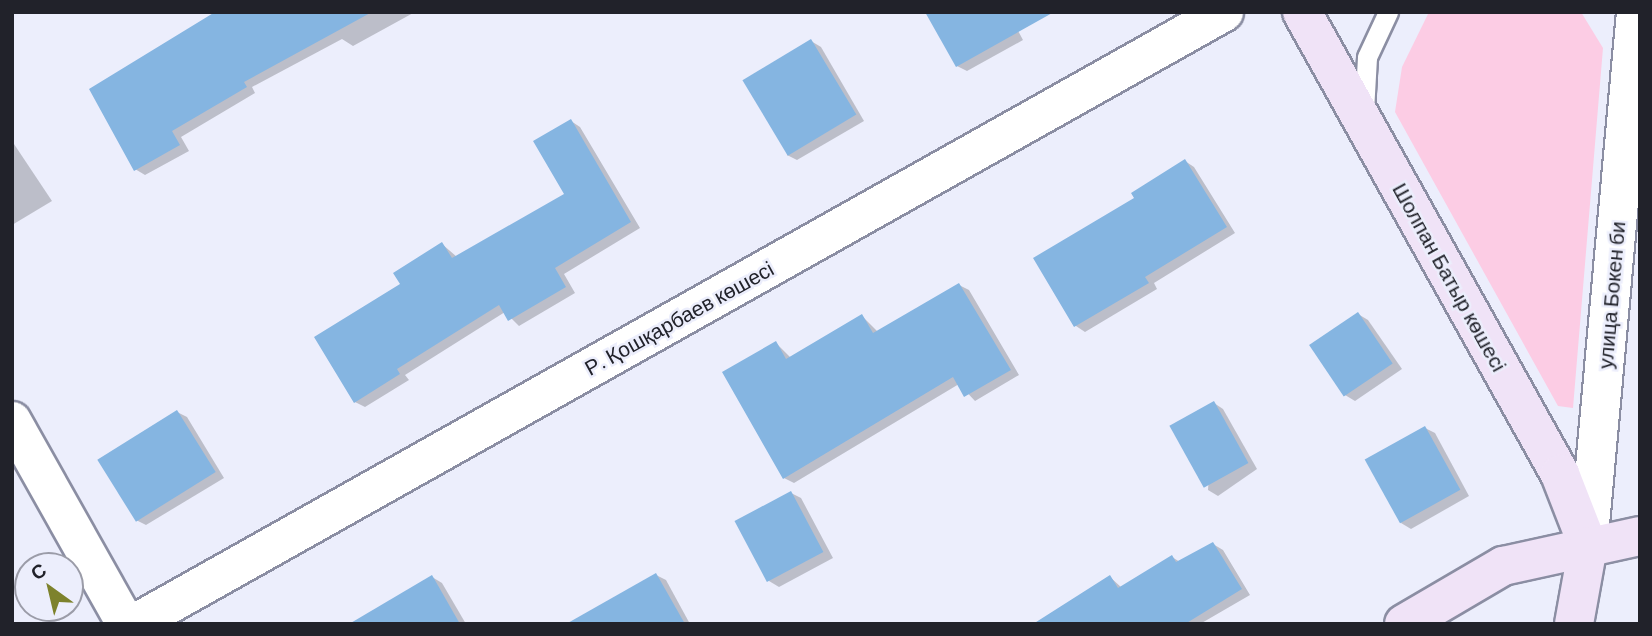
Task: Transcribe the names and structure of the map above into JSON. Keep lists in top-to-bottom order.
{
  "streets": {
    "street": ["Шолпан Батыр көшесі", "улица Бокен би", "Р. Қошқарбаев көшесі"]
  },
  "crossings": [
    ["Шолпан Батыр көшесі", "улица Бокен би"]
  ],
  "north": "top left"
}
